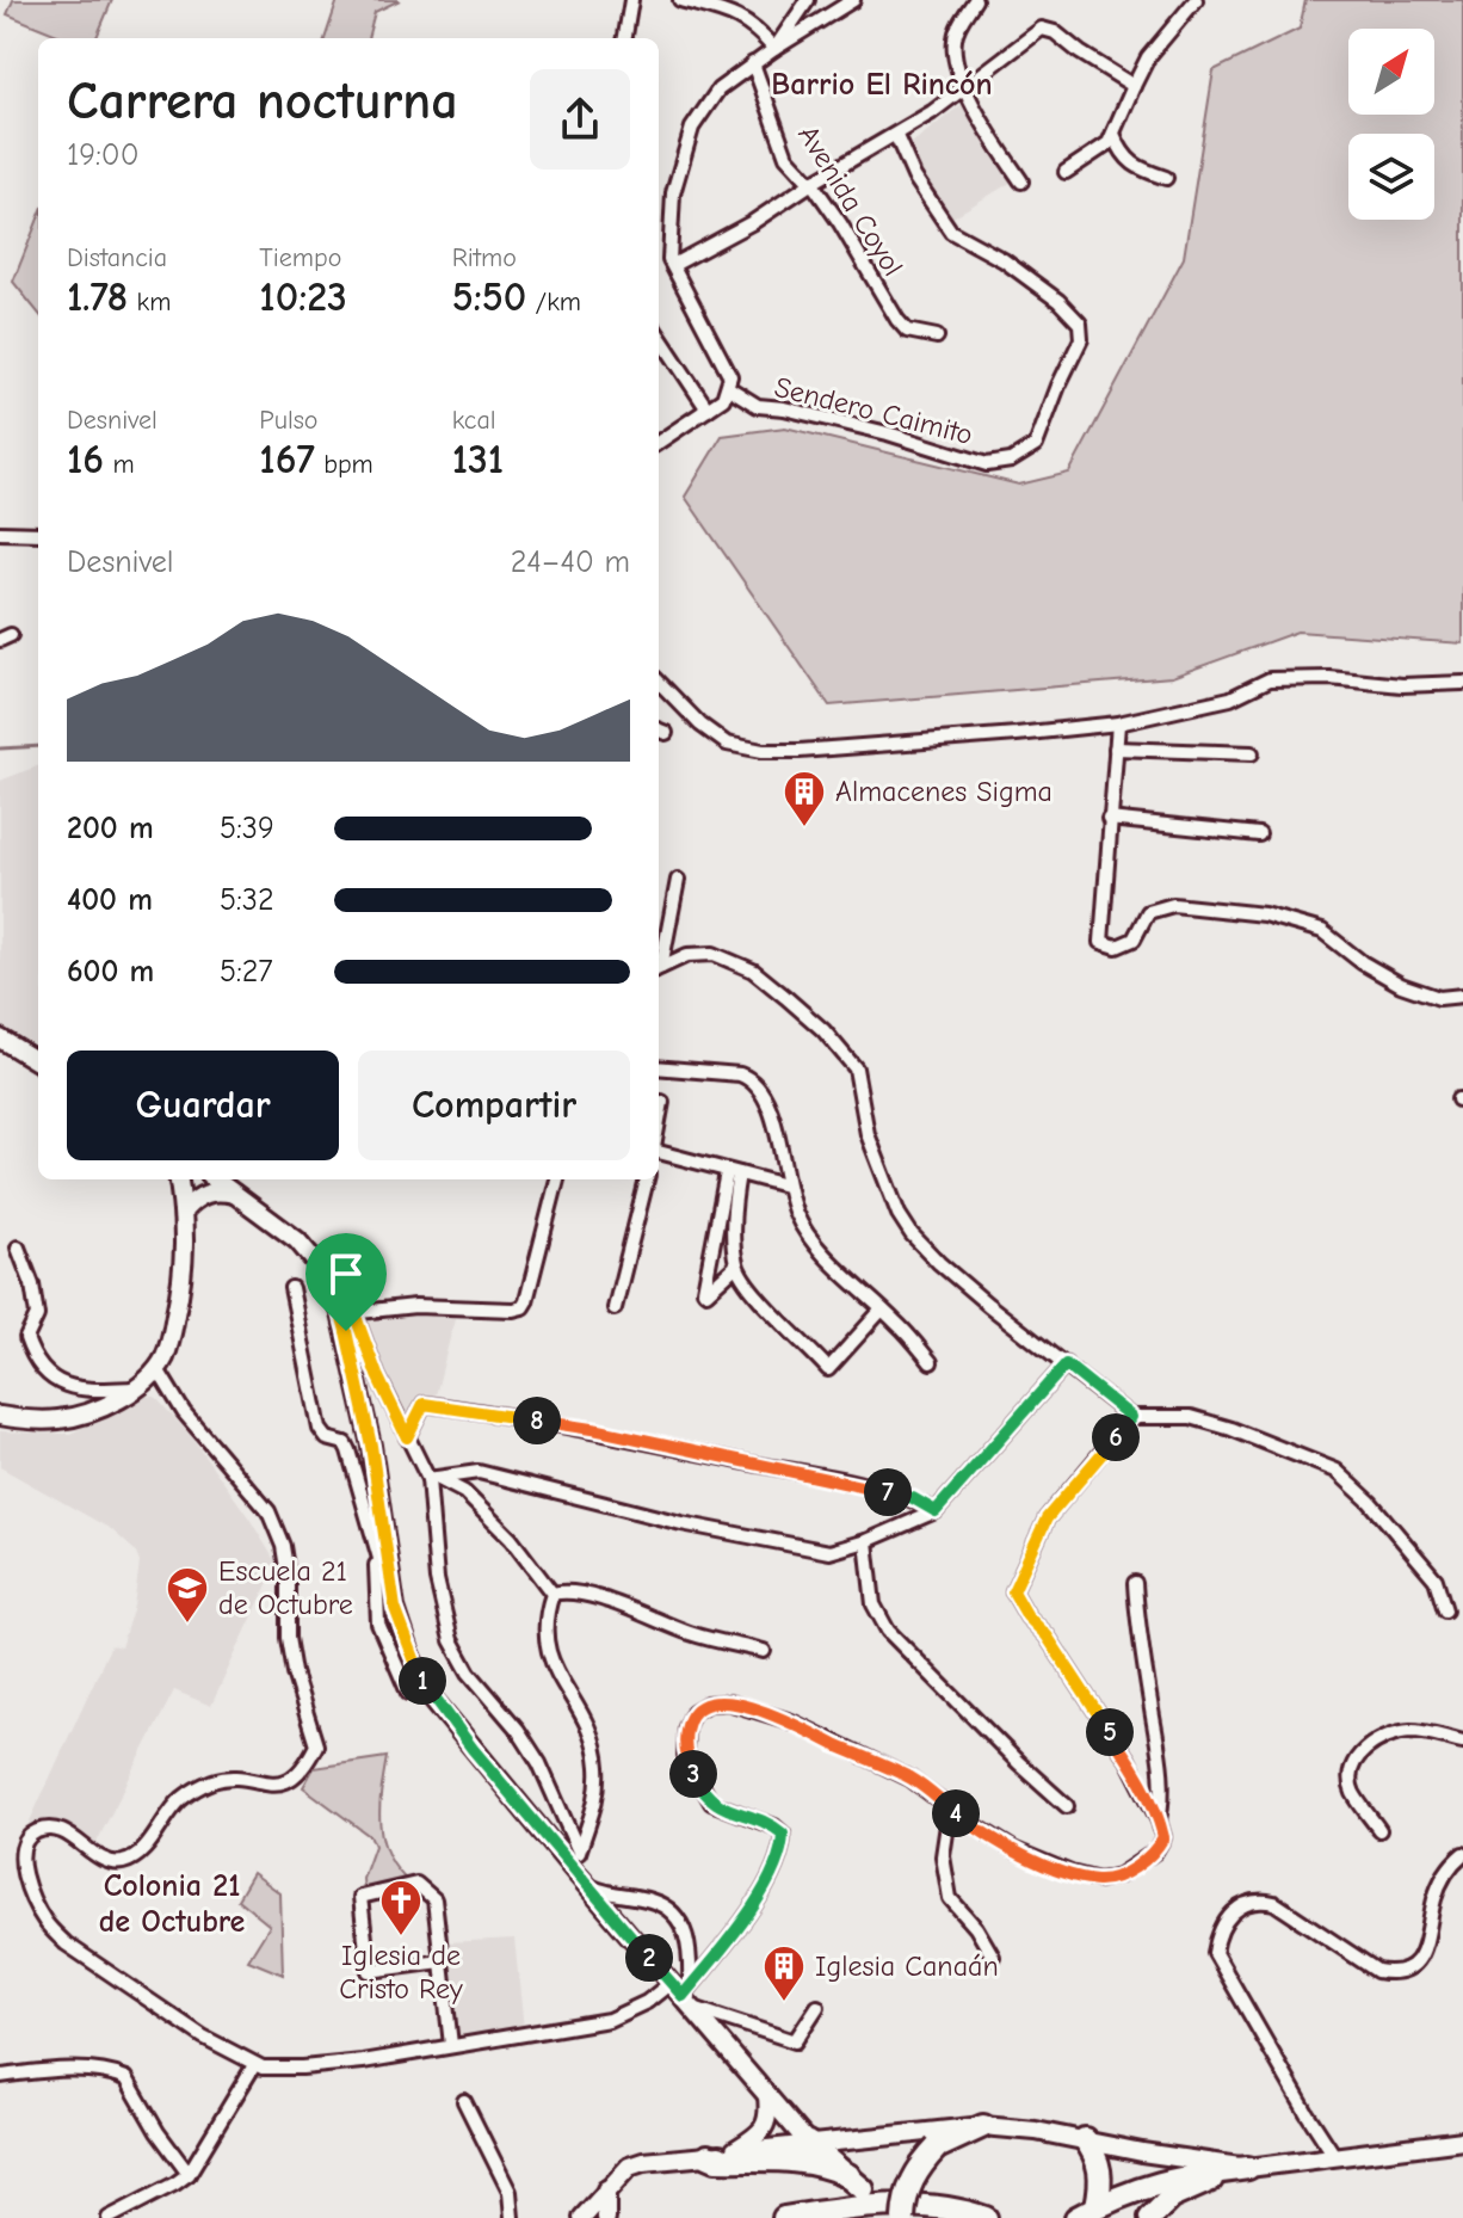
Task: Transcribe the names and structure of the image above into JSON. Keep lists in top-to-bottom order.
{
  "streets": {
    "street": ["Avenida Coyol", "Sendero Caimito"]
  },
  "districts": ["Barrio El Rincón", "Colonia 21 de Octubre"],
  "places": {
    "building": ["Almacenes Sigma", "Iglesia Canaán"],
    "school or university": ["Escuela 21 de Octubre"],
    "church": ["Iglesia de Cristo Rey"]
  },
  "north": "top right",
  "page": {
    "heading": ["Carrera nocturna", "19:00"],
    "stats": [
      ["Distancia", "1.78 km"],
      ["Tiempo", "10:23"],
      ["Ritmo", "5:50 /km"],
      ["Desnivel", "16 m"],
      ["Pulso", "167 bpm"],
      ["kcal", "131"]
    ],
    "chart": ["Desnivel", "24–40 m"],
    "list": [
      {
        "name": "200 m",
        "note": "5:39"
      },
      {
        "name": "400 m",
        "note": "5:32"
      },
      {
        "name": "600 m",
        "note": "5:27"
      }
    ],
    "buttons": ["Guardar", "Compartir"],
    "pins": [
      "8",
      "6",
      "7",
      "1",
      "5",
      "3",
      "4",
      "2"
    ]
  }
}
